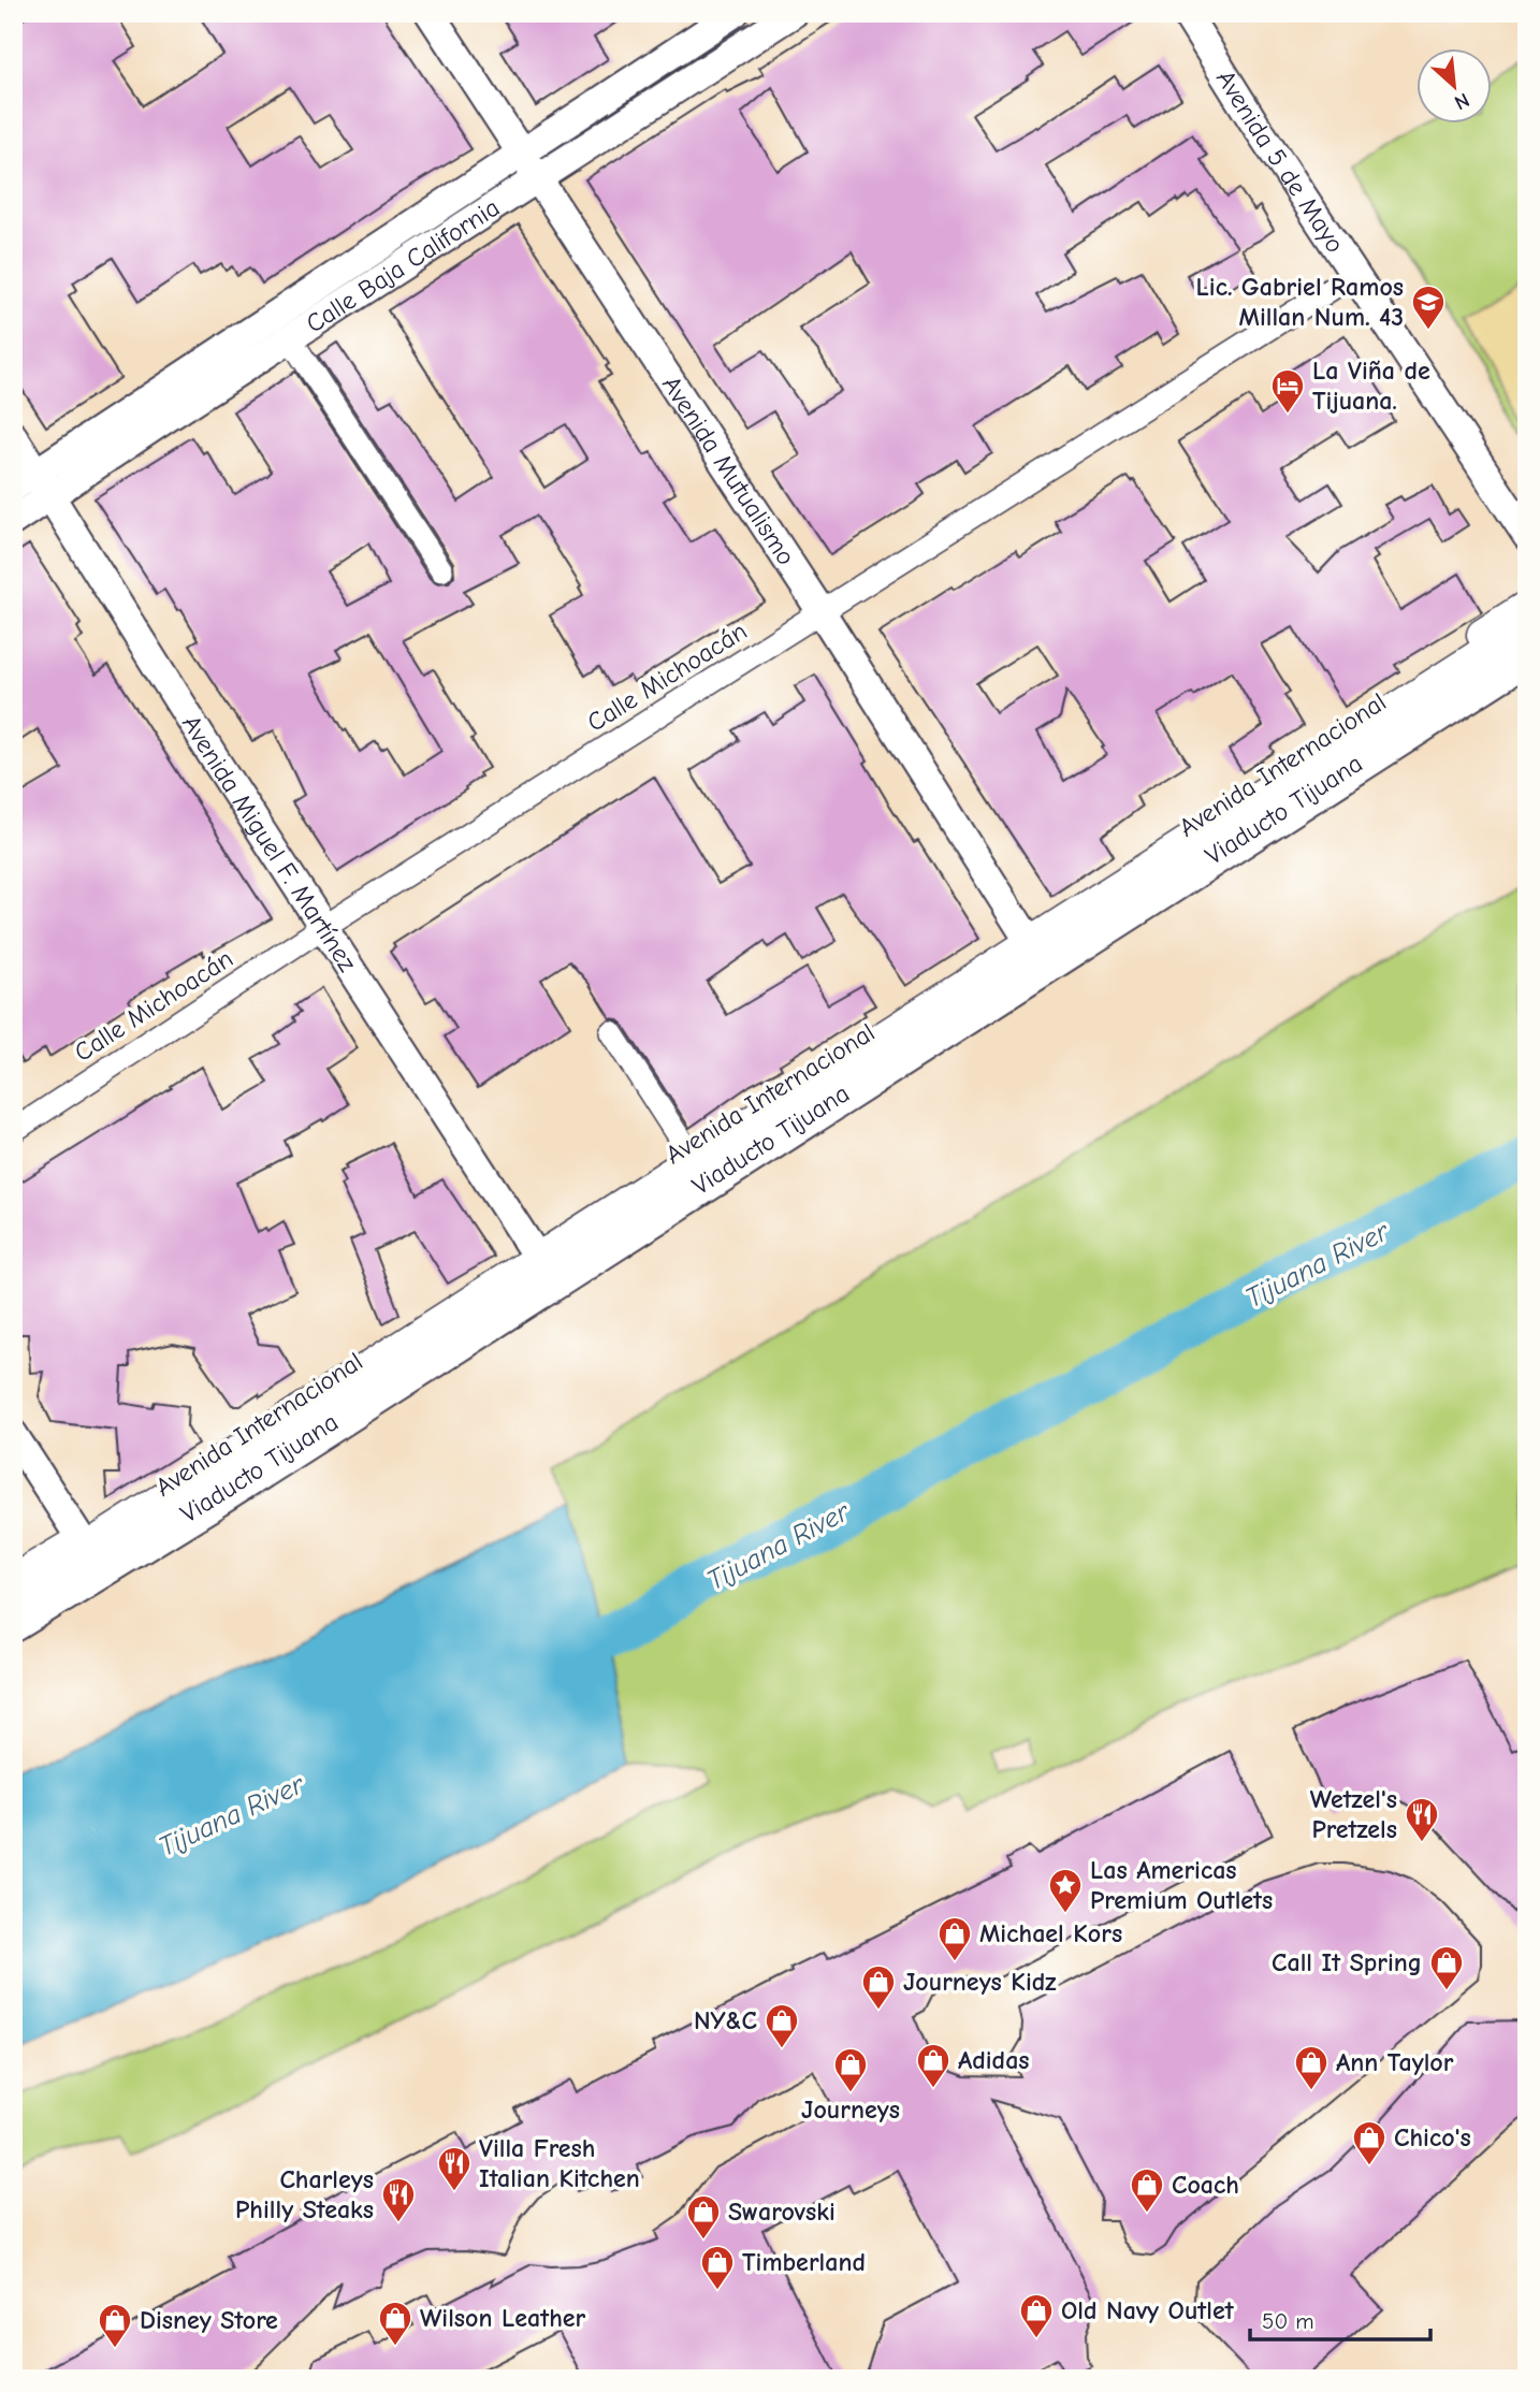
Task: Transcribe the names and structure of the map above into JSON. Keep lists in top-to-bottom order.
{
  "streets": {
    "highway": ["Avenida Internacional", "Viaducto Tijuana"],
    "street": [
      "Avenida 5 de Mayo",
      "Calle Baja California",
      "Avenida Mutualismo",
      "Calle Michoacán",
      "Avenida Miguel F. Martínez"
    ]
  },
  "crossings": [
    ["Avenida 5 de Mayo", "Calle Michoacán"],
    ["Calle Baja California", "Avenida Mutualismo"],
    ["Calle Baja California", "Avenida Miguel F. Martínez"],
    ["Avenida Mutualismo", "Calle Michoacán"],
    ["Avenida Mutualismo", "Avenida Internacional"],
    ["Calle Michoacán", "Avenida Miguel F. Martínez"],
    ["Avenida Internacional", "Viaducto Tijuana"],
    ["Avenida Internacional", "Avenida Miguel F. Martínez"]
  ],
  "water": ["Tijuana River"],
  "places": {
    "school or university": ["Lic. Gabriel Ramos Millan Num. 43"],
    "hotel": ["La Viña de Tijuana."],
    "restaurant": ["Wetzel's Pretzels", "Villa Fresh Italian Kitchen", "Charleys Philly Steaks"],
    "place": ["Las Americas Premium Outlets"],
    "shop": [
      "Michael Kors",
      "Call It Spring",
      "Journeys Kidz",
      "NY&C",
      "Adidas",
      "Ann Taylor",
      "Journeys",
      "Chico's",
      "Coach",
      "Swarovski",
      "Timberland",
      "Old Navy Outlet",
      "Wilson Leather",
      "Disney Store"
    ]
  },
  "scale_bar": "50 m",
  "north": "bottom right"
}
